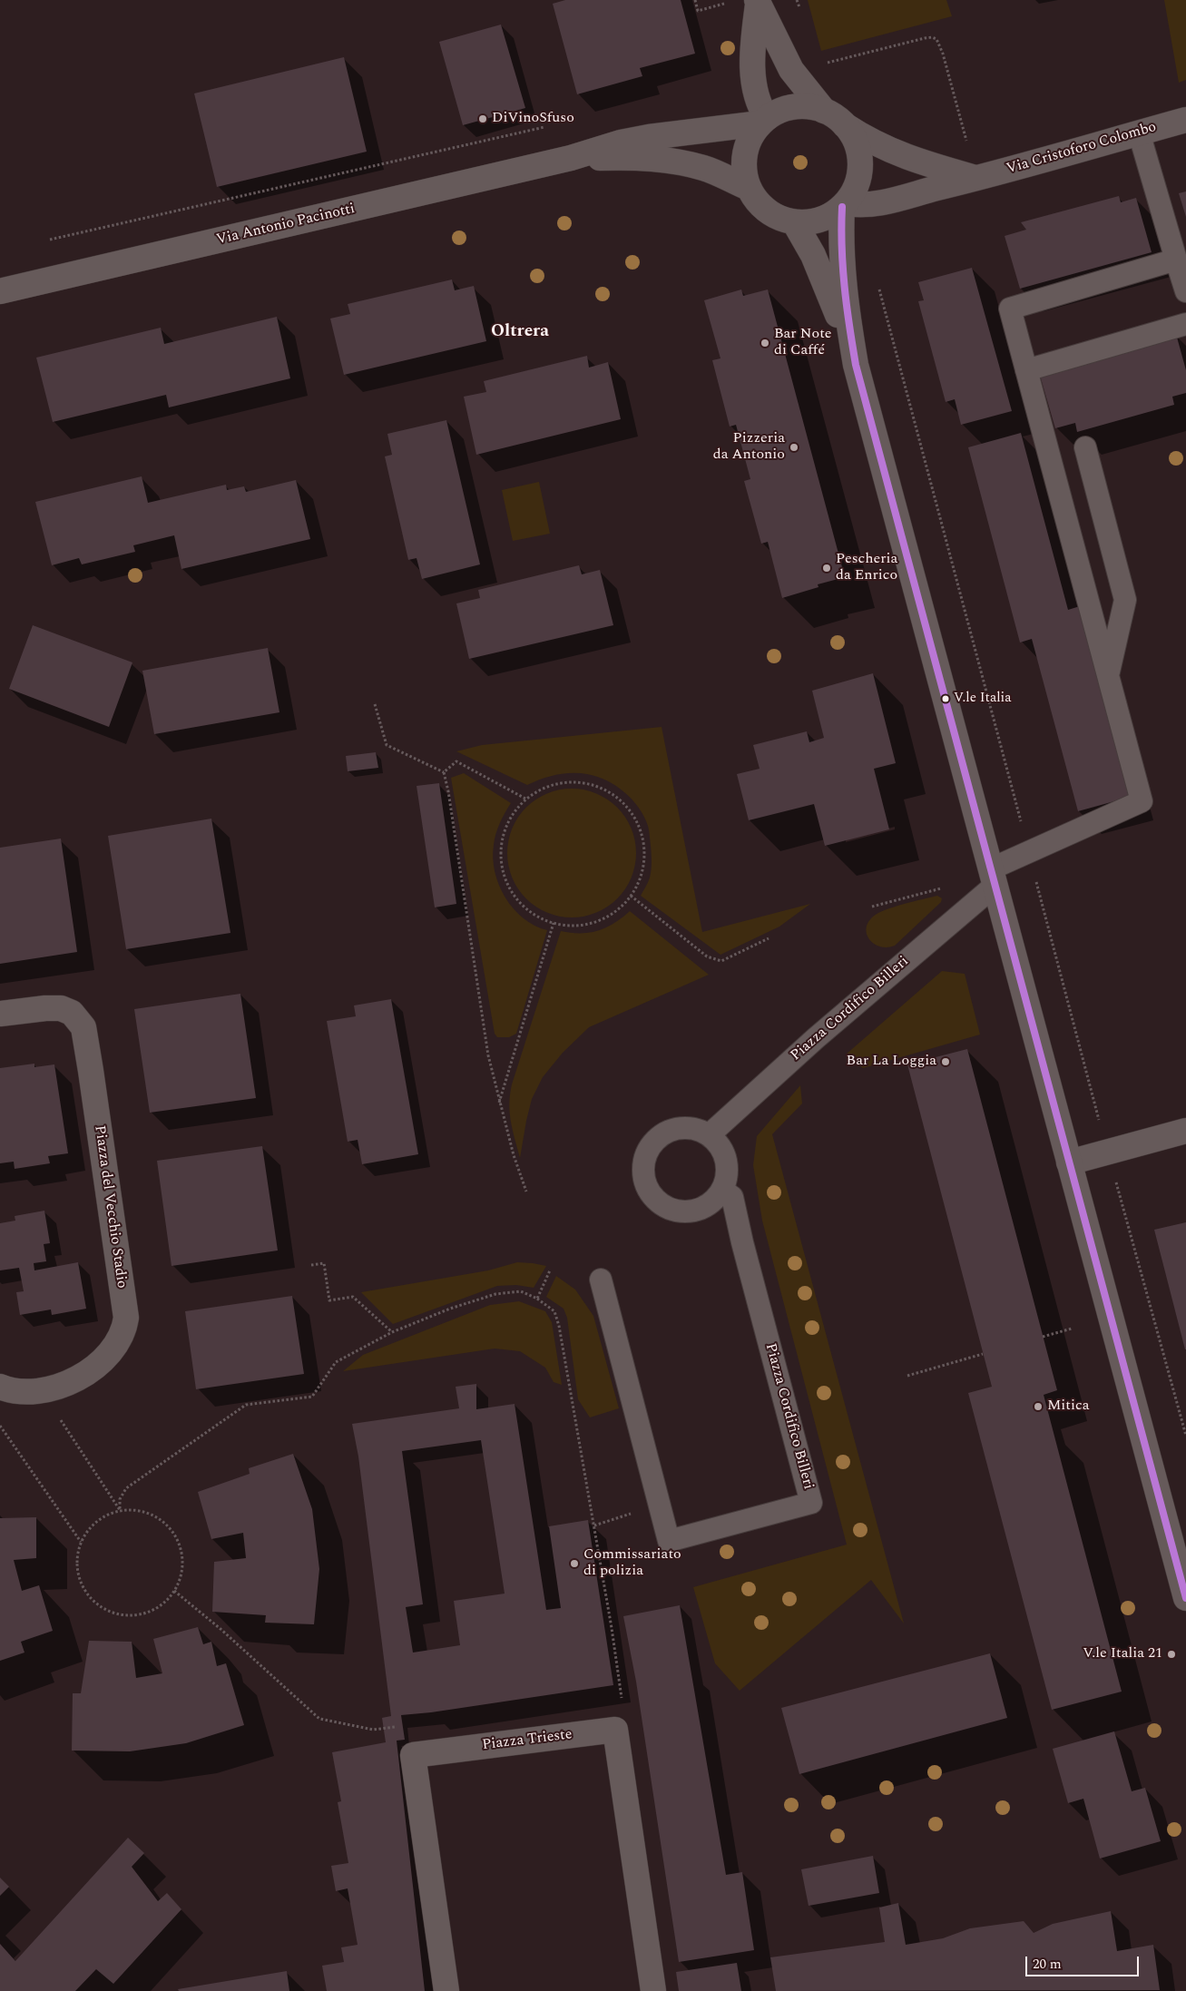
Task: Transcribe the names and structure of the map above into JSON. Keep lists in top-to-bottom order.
{
  "streets": {
    "street": [
      "Via Cristoforo Colombo",
      "Via Antonio Pacinotti",
      "Piazza del Vecchio Stadio",
      "Piazza Trieste"
    ],
    "lane": ["Piazza Cordifico Billeri"]
  },
  "crossings": [
    ["Via Cristoforo Colombo", "Via Antonio Pacinotti"]
  ],
  "districts": ["Oltrera"],
  "places": [
    "DiVinoSfuso",
    "Bar Note di Caffé",
    "Pizzeria da Antonio",
    "Pescheria da Enrico",
    "V.le Italia",
    "Bar La Loggia",
    "Mitica",
    "Commissariato di polizia",
    "V.le Italia 21"
  ],
  "scale_bar": "20 m"
}
